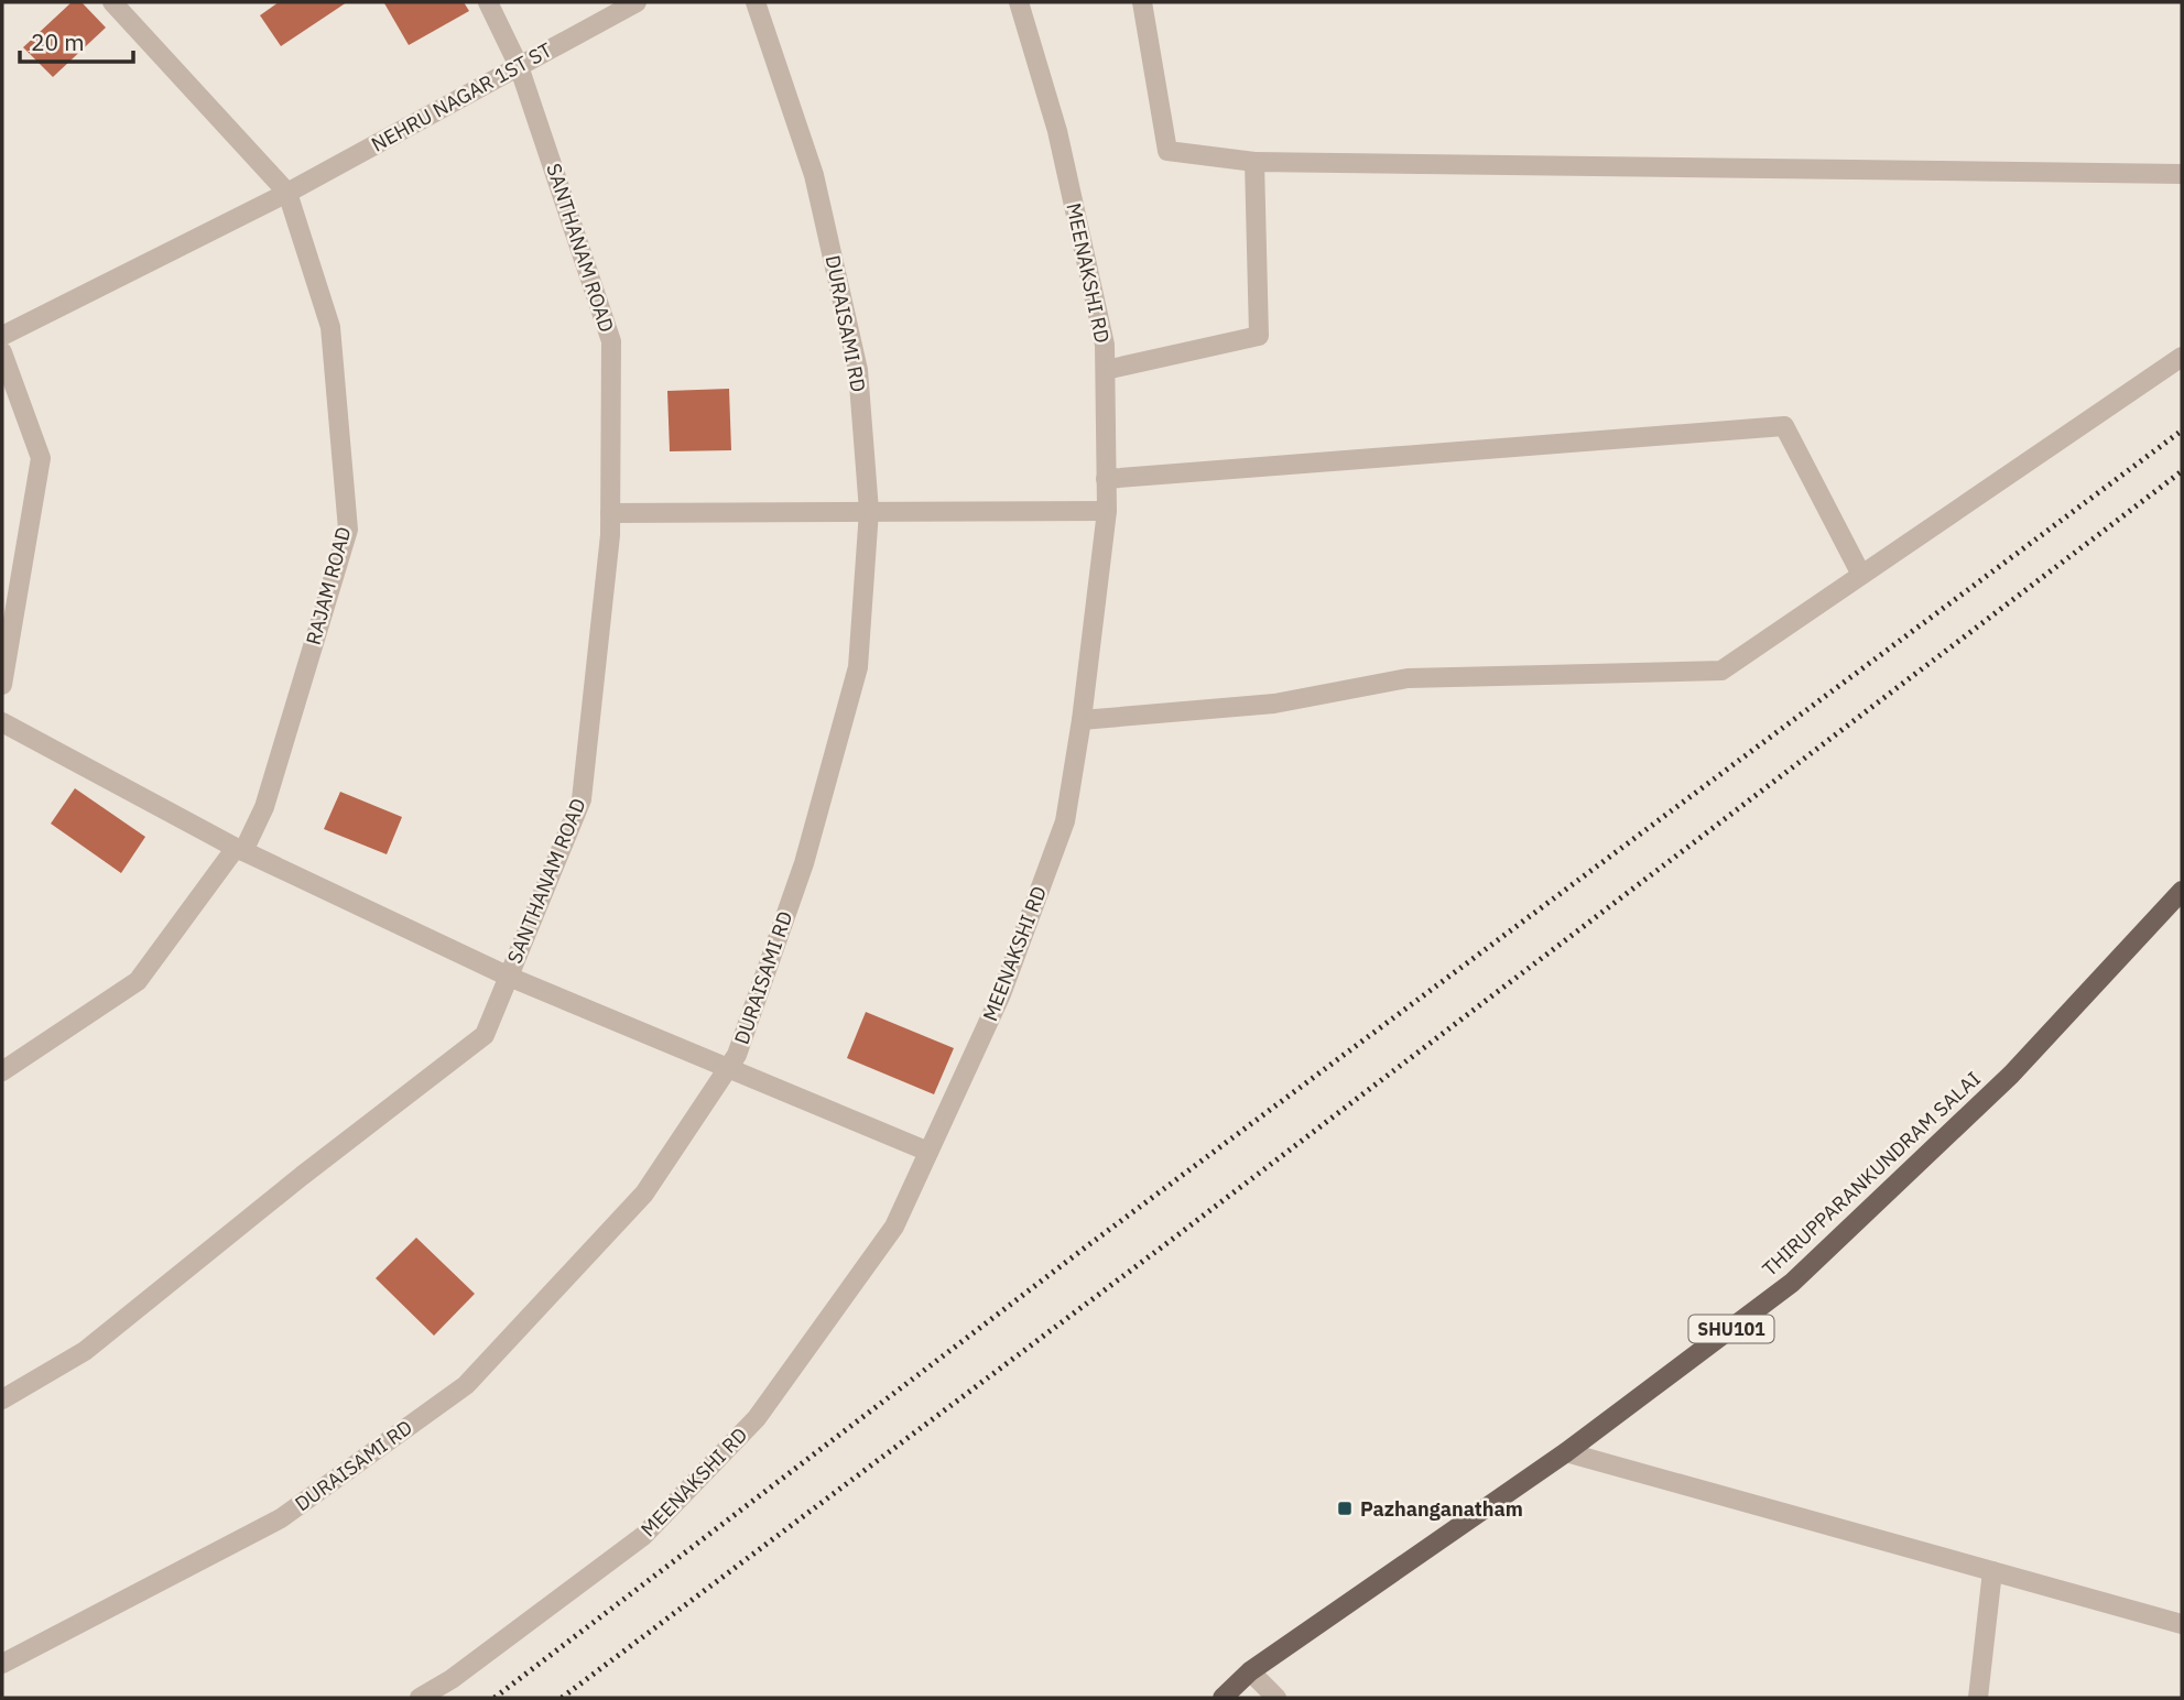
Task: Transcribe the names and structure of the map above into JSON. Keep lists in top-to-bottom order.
{
  "streets": {
    "main road": ["THIRUPPARANKUNDRAM SALAI", "SHU101"],
    "street": [
      "NEHRU NAGAR 1ST ST",
      "SANTHANAM ROAD",
      "MEENAKSHI RD",
      "DURAISAMI RD",
      "RAJAM ROAD"
    ]
  },
  "crossings": [
    ["NEHRU NAGAR 1ST ST", "SANTHANAM ROAD"],
    ["NEHRU NAGAR 1ST ST", "RAJAM ROAD"]
  ],
  "places": {
    "transit": ["Pazhanganatham"]
  },
  "scale_bar": "20 m"
}
